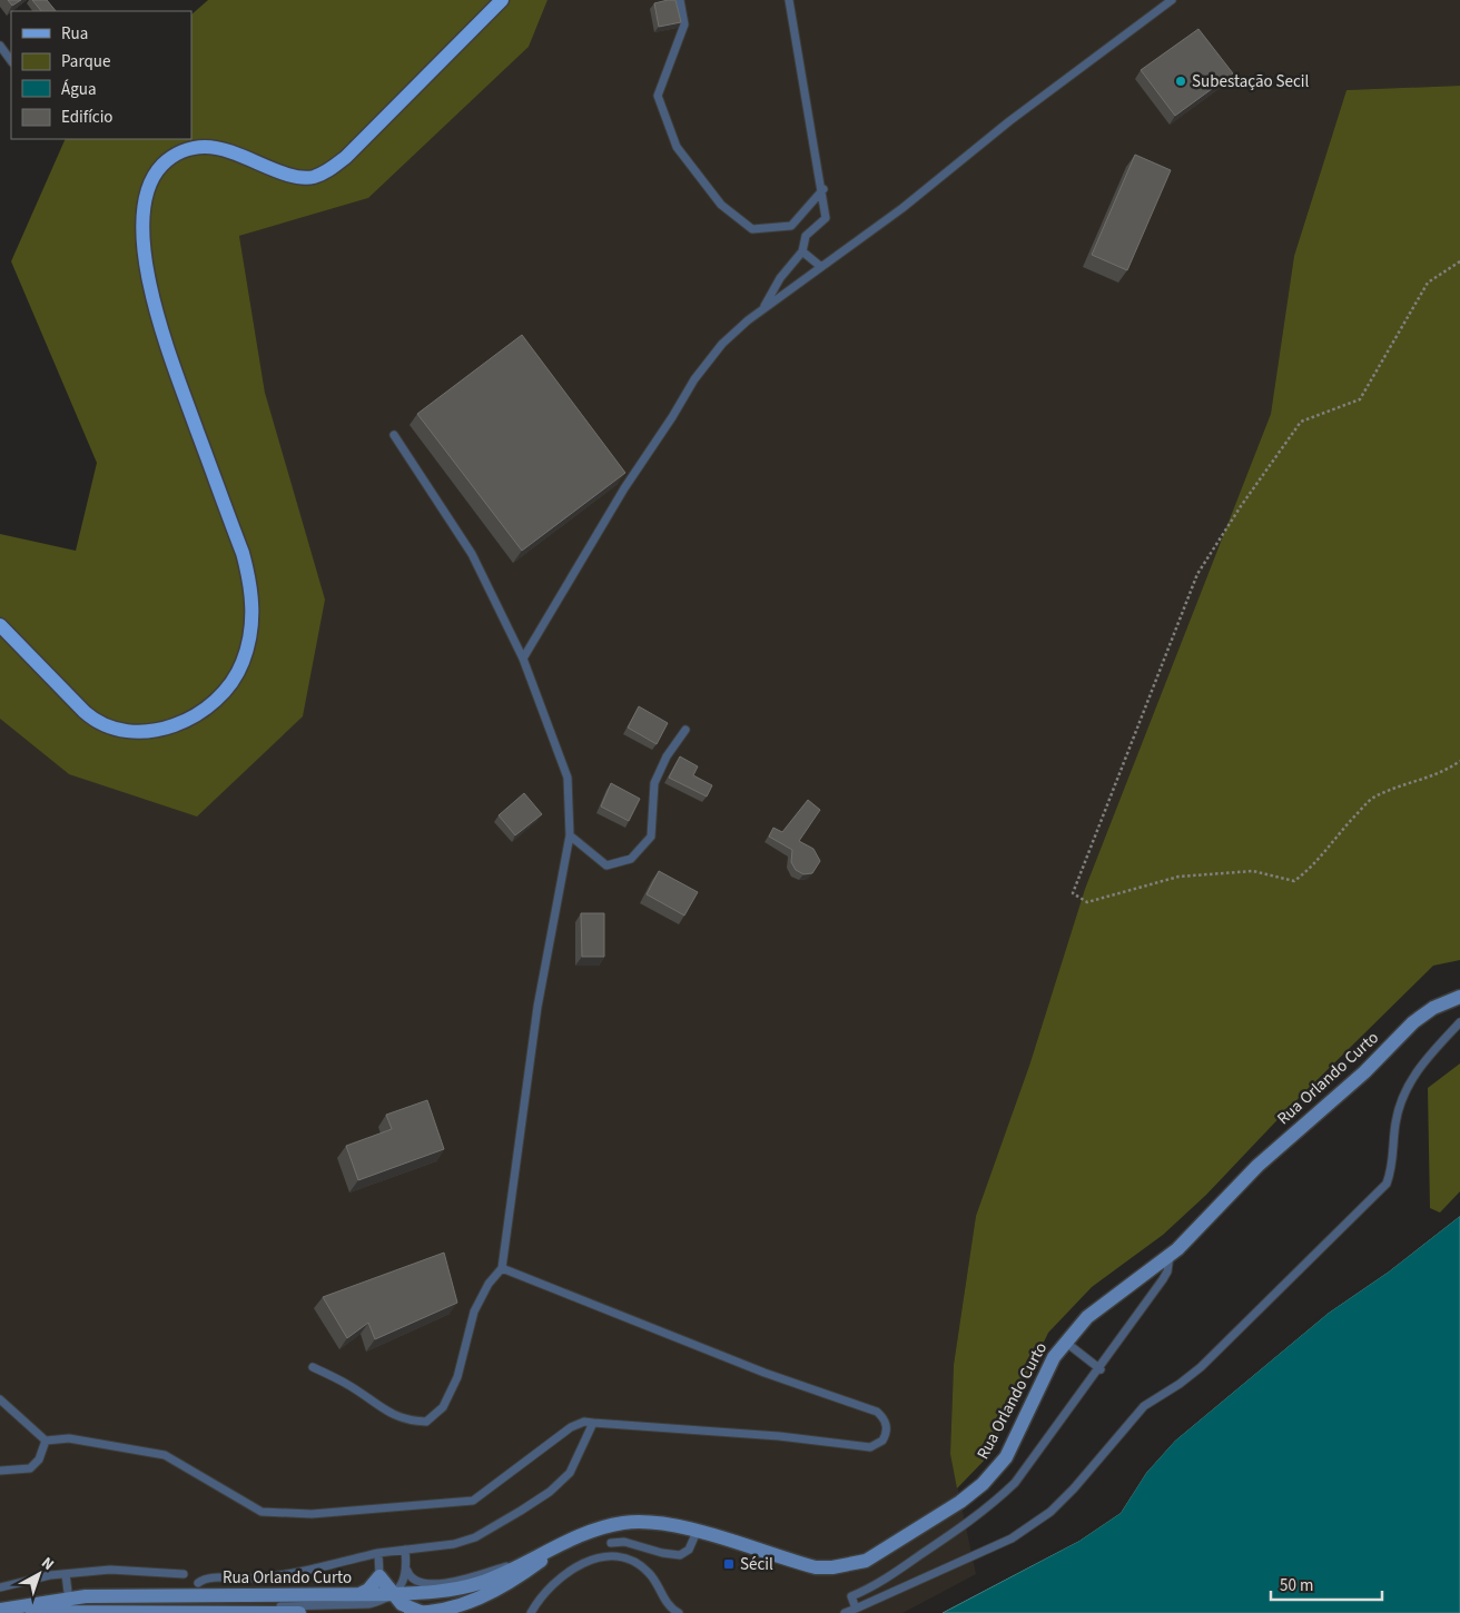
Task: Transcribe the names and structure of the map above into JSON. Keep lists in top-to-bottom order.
{
  "streets": {
    "main road": ["Rua Orlando Curto"]
  },
  "places": {
    "other": ["Subestação Secil"],
    "transit": ["Sécil"]
  },
  "legend": [
    "Rua",
    "Parque",
    "Água",
    "Edifício"
  ],
  "scale_bar": "50 m",
  "north": "top right"
}
